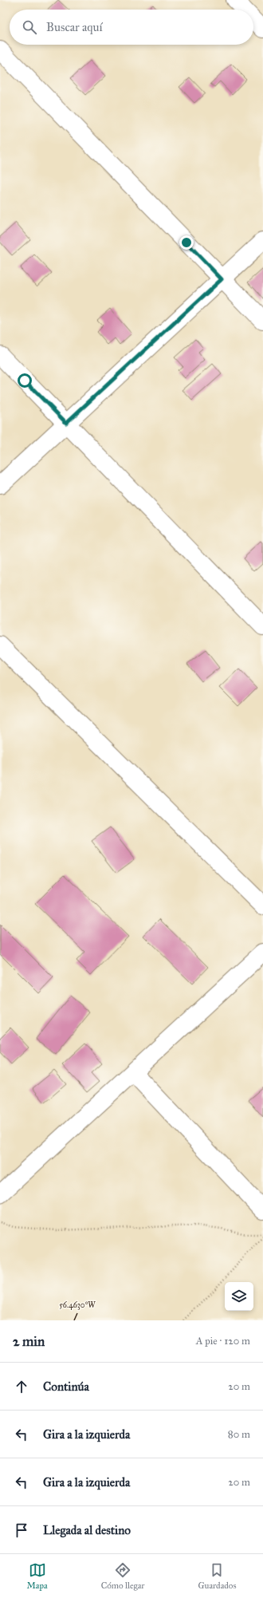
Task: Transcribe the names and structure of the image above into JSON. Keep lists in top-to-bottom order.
{
  "page": {
    "search": "Buscar aquí",
    "heading": ["2 min", "A pie · 120 m"],
    "list": [
      ["Continúa", "20 m"],
      ["Gira a la izquierda", "80 m"],
      ["Gira a la izquierda", "20 m"],
      "Llegada al destino"
    ],
    "nav": ["Mapa", "Cómo llegar", "Guardados"]
  },
  "coordinates": ["56.4630°W"]
}
